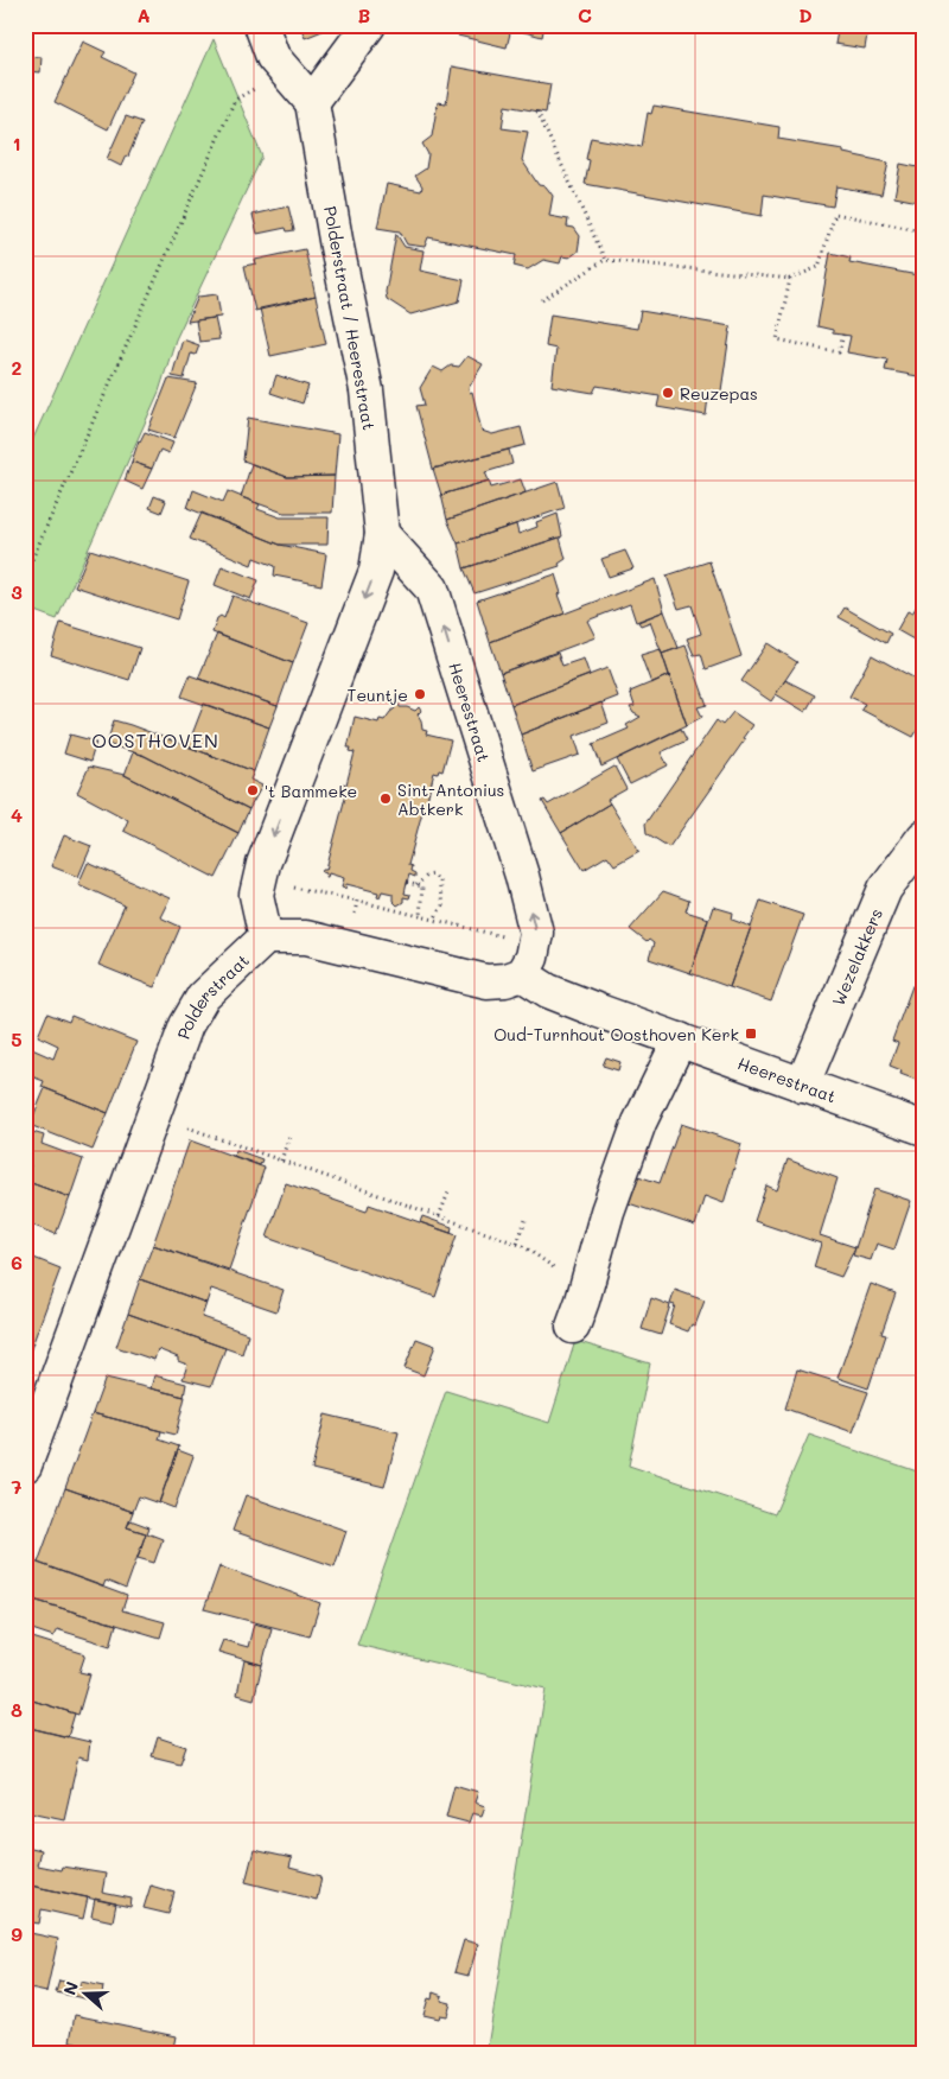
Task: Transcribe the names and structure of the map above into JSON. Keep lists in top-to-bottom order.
{
  "streets": {
    "street": [
      "Polderstraat / Heerestraat",
      "Heerestraat",
      "Wezelakkers",
      "Polderstraat"
    ]
  },
  "crossings": [
    ["Polderstraat / Heerestraat", "Heerestraat"],
    ["Heerestraat", "Wezelakkers"]
  ],
  "one_way": ["Heerestraat"],
  "districts": ["OOSTHOVEN"],
  "places": {
    "other": [
      "Reuzepas",
      "Teuntje",
      "'t Bammeke",
      "Sint-Antonius Abtkerk"
    ],
    "transit": ["Oud-Turnhout Oosthoven Kerk"]
  },
  "north": "left",
  "grid": {
    "columns": [
      "A",
      "B",
      "C",
      "D"
    ],
    "rows": [
      "1",
      "2",
      "3",
      "4",
      "5",
      "6",
      "7",
      "8",
      "9"
    ]
  }
}
